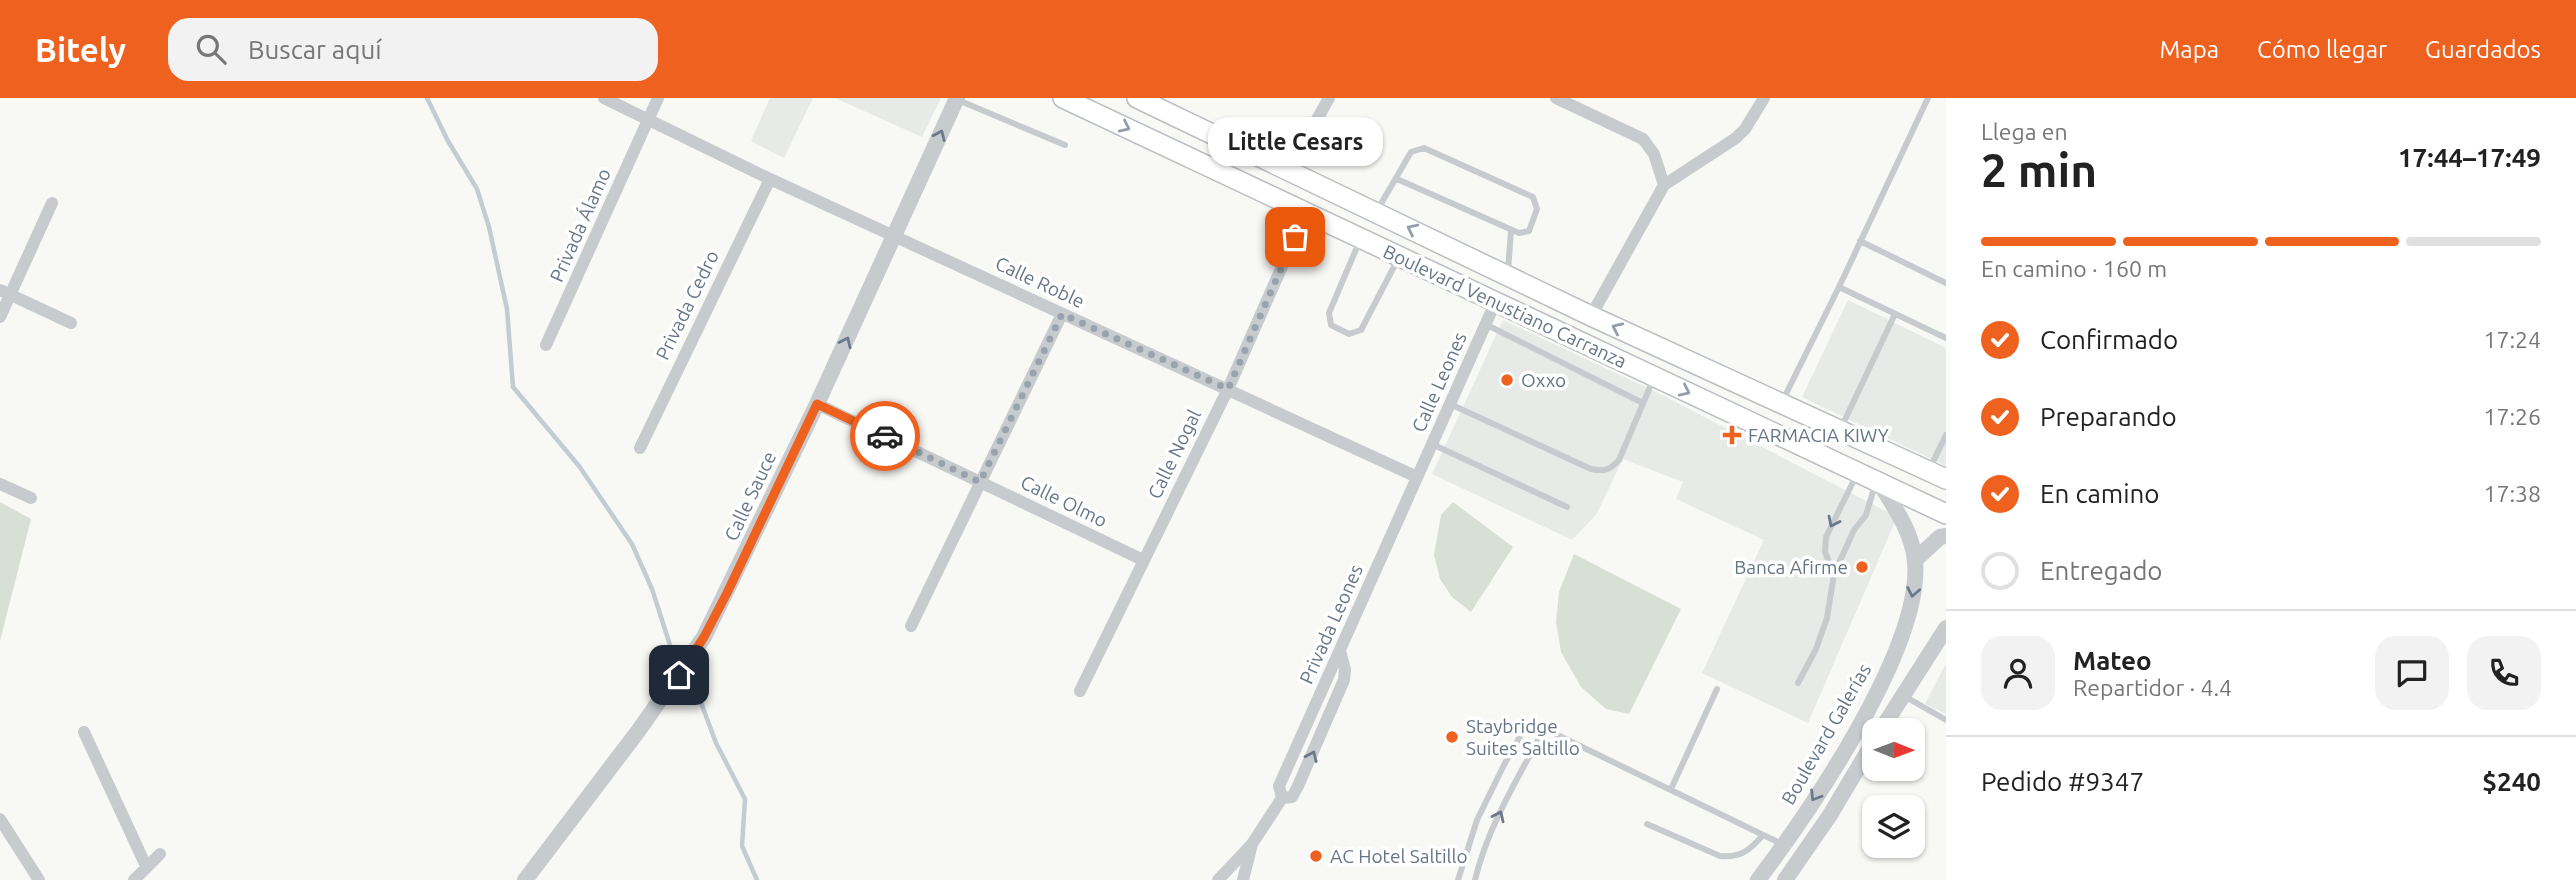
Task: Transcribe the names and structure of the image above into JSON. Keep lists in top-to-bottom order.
{
  "streets": {
    "main road": ["Boulevard Venustiano Carranza"],
    "street": [
      "Privada Álamo",
      "Calle Roble",
      "Privada Cedro",
      "Calle Leones",
      "Calle Nogal",
      "Calle Sauce",
      "Calle Olmo",
      "Privada Leones",
      "Boulevard Galerías"
    ]
  },
  "crossings": [
    ["Privada Álamo", "Calle Roble"],
    ["Calle Roble", "Privada Cedro"],
    ["Calle Roble", "Calle Leones"],
    ["Calle Roble", "Calle Nogal"],
    ["Calle Roble", "Calle Sauce"],
    ["Calle Roble", "Privada Leones"],
    ["Boulevard Venustiano Carranza", "Calle Leones"],
    ["Boulevard Venustiano Carranza", "Calle Nogal"],
    ["Boulevard Venustiano Carranza", "Boulevard Galerías"],
    ["Calle Leones", "Privada Leones"],
    ["Calle Nogal", "Calle Olmo"],
    ["Calle Sauce", "Calle Olmo"]
  ],
  "one_way": ["Calle Sauce"],
  "places": {
    "other": [
      "Little Cesars",
      "Oxxo",
      "Banca Afirme",
      "Staybridge Suites Saltillo",
      "AC Hotel Saltillo"
    ],
    "health": ["FARMACIA KIWY"]
  },
  "north": "right",
  "page": {
    "header": "Bitely",
    "search": "Buscar aquí",
    "nav": ["Mapa", "Cómo llegar", "Guardados"],
    "heading": ["2 min", "Llega en", "17:44–17:49"],
    "panel": [
      "Mateo",
      "Repartidor · 4.4",
      "Pedido #9347",
      "$240"
    ],
    "bubble": "Little Cesars",
    "bar": "En camino · 160 m",
    "list": [
      ["Confirmado", "17:24"],
      ["Preparando", "17:26"],
      ["En camino", "17:38"],
      "Entregado"
    ]
  }
}
